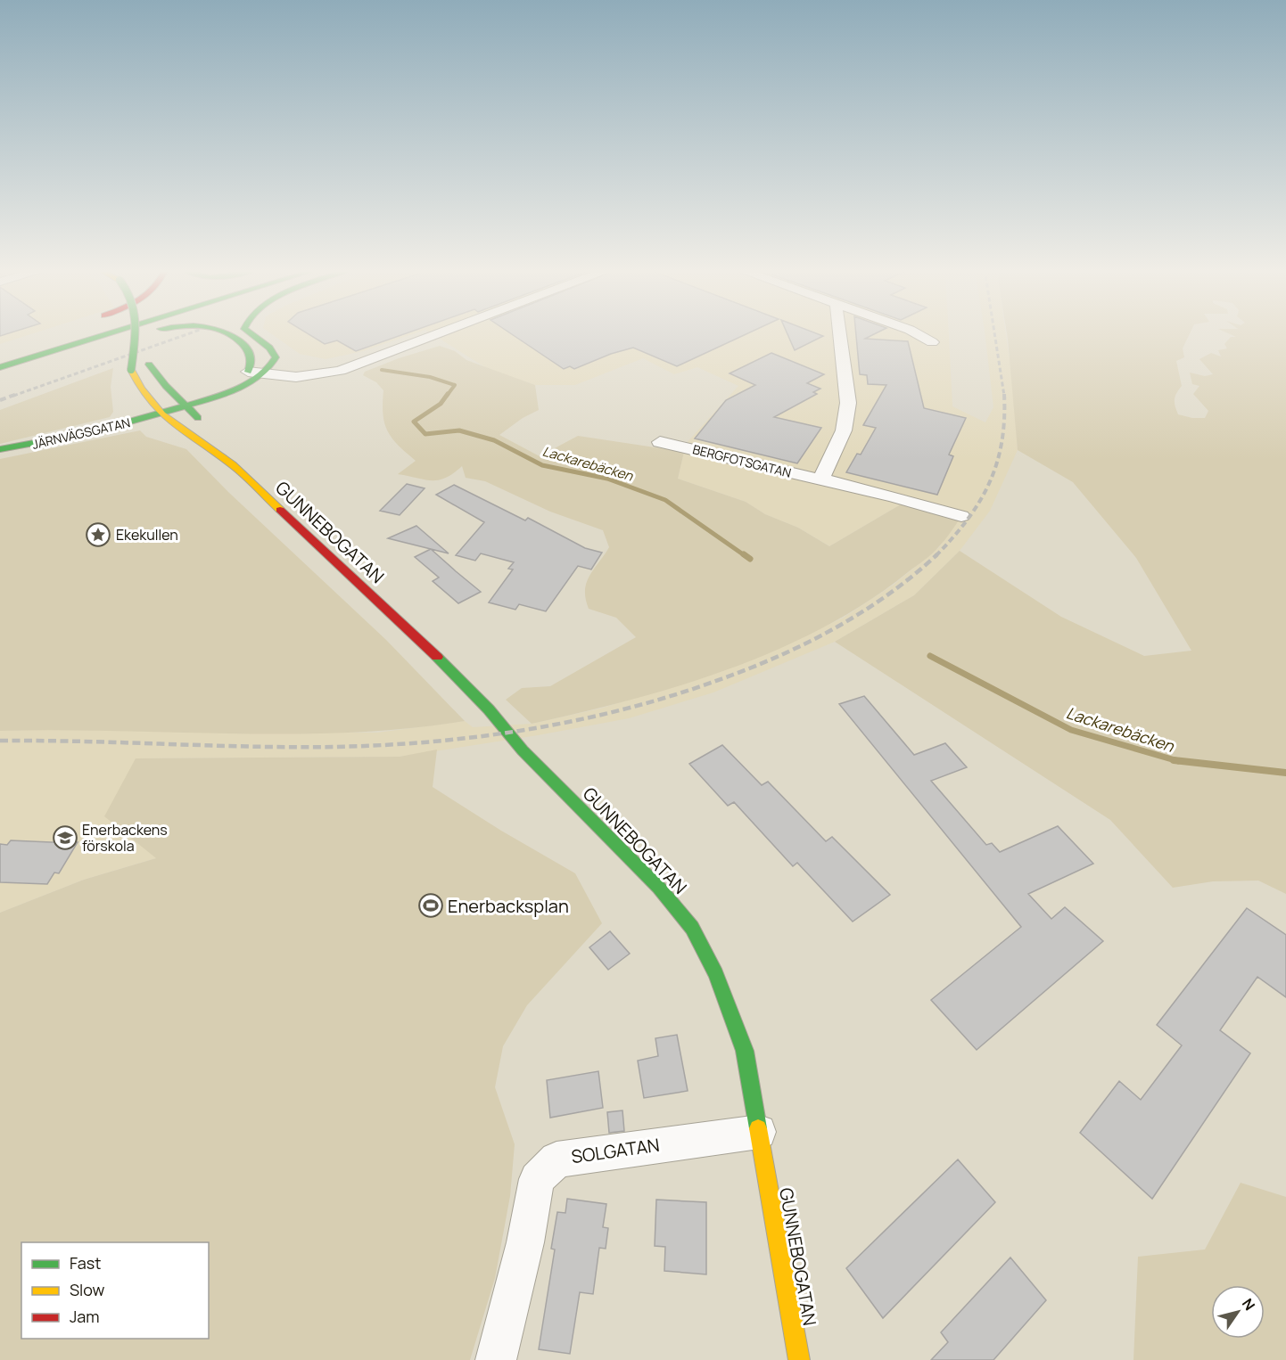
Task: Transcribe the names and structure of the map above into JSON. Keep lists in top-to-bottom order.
{
  "streets": {
    "main road": ["JÄRNVÄGSGATAN", "GUNNEBOGATAN"],
    "street": ["BERGFOTSGATAN", "SOLGATAN"]
  },
  "crossings": [
    ["JÄRNVÄGSGATAN", "GUNNEBOGATAN"],
    ["GUNNEBOGATAN", "SOLGATAN"]
  ],
  "water": ["Lackarebäcken"],
  "places": {
    "place": ["Ekekullen"],
    "school or university": ["Enerbackens förskola"],
    "sports": ["Enerbacksplan"]
  },
  "legend": ["Fast", "Slow", "Jam"],
  "north": "top right"
}
